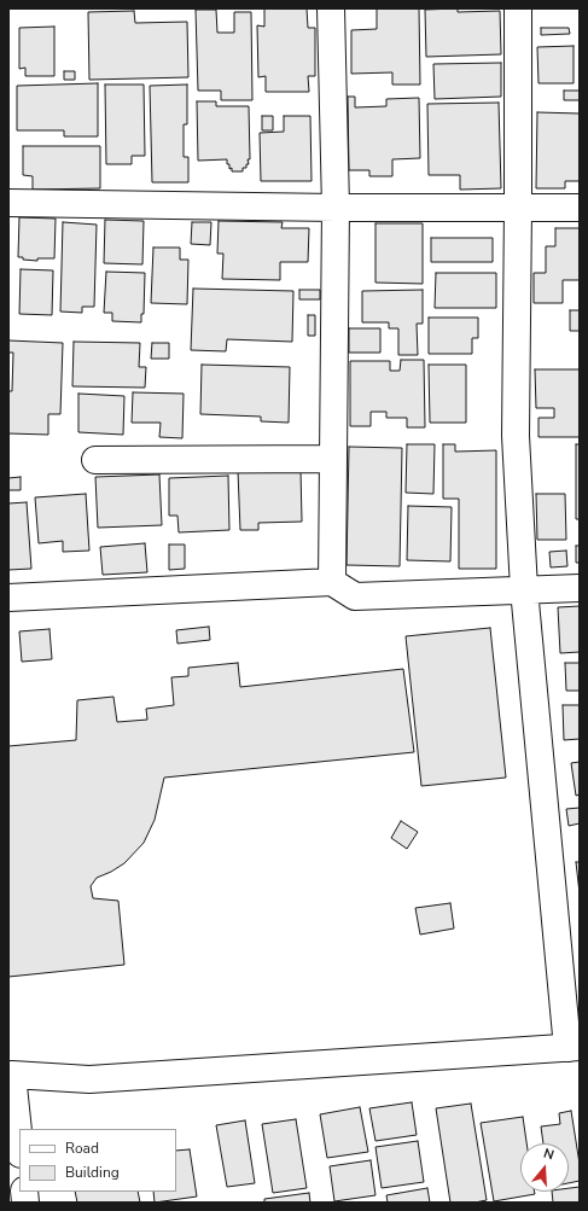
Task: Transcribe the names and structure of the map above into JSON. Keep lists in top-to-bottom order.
{
  "legend": ["Road", "Building"],
  "north": "top"
}
